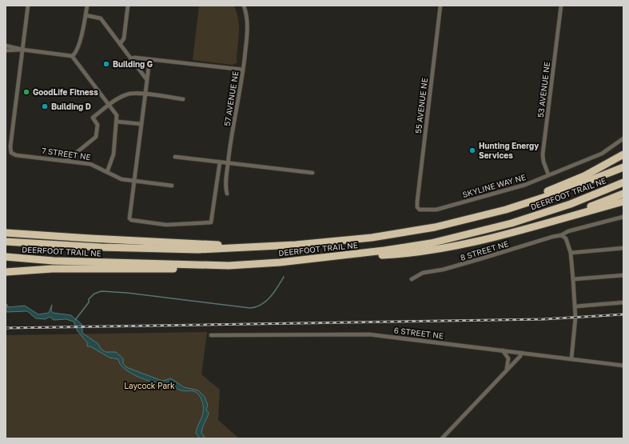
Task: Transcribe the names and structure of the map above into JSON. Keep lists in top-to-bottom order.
{
  "streets": {
    "highway": ["DEERFOOT TRAIL NE"],
    "street": [
      "53 AVENUE NE",
      "57 AVENUE NE",
      "55 AVENUE NE",
      "7 STREET NE",
      "SKYLINE WAY NE",
      "8 STREET NE",
      "6 STREET NE"
    ]
  },
  "crossings": [
    ["53 AVENUE NE", "SKYLINE WAY NE"],
    ["55 AVENUE NE", "SKYLINE WAY NE"]
  ],
  "parks": ["Laycock Park"],
  "places": [
    "Building G",
    "GoodLife Fitness",
    "Building D",
    "Hunting Energy Services"
  ]
}
